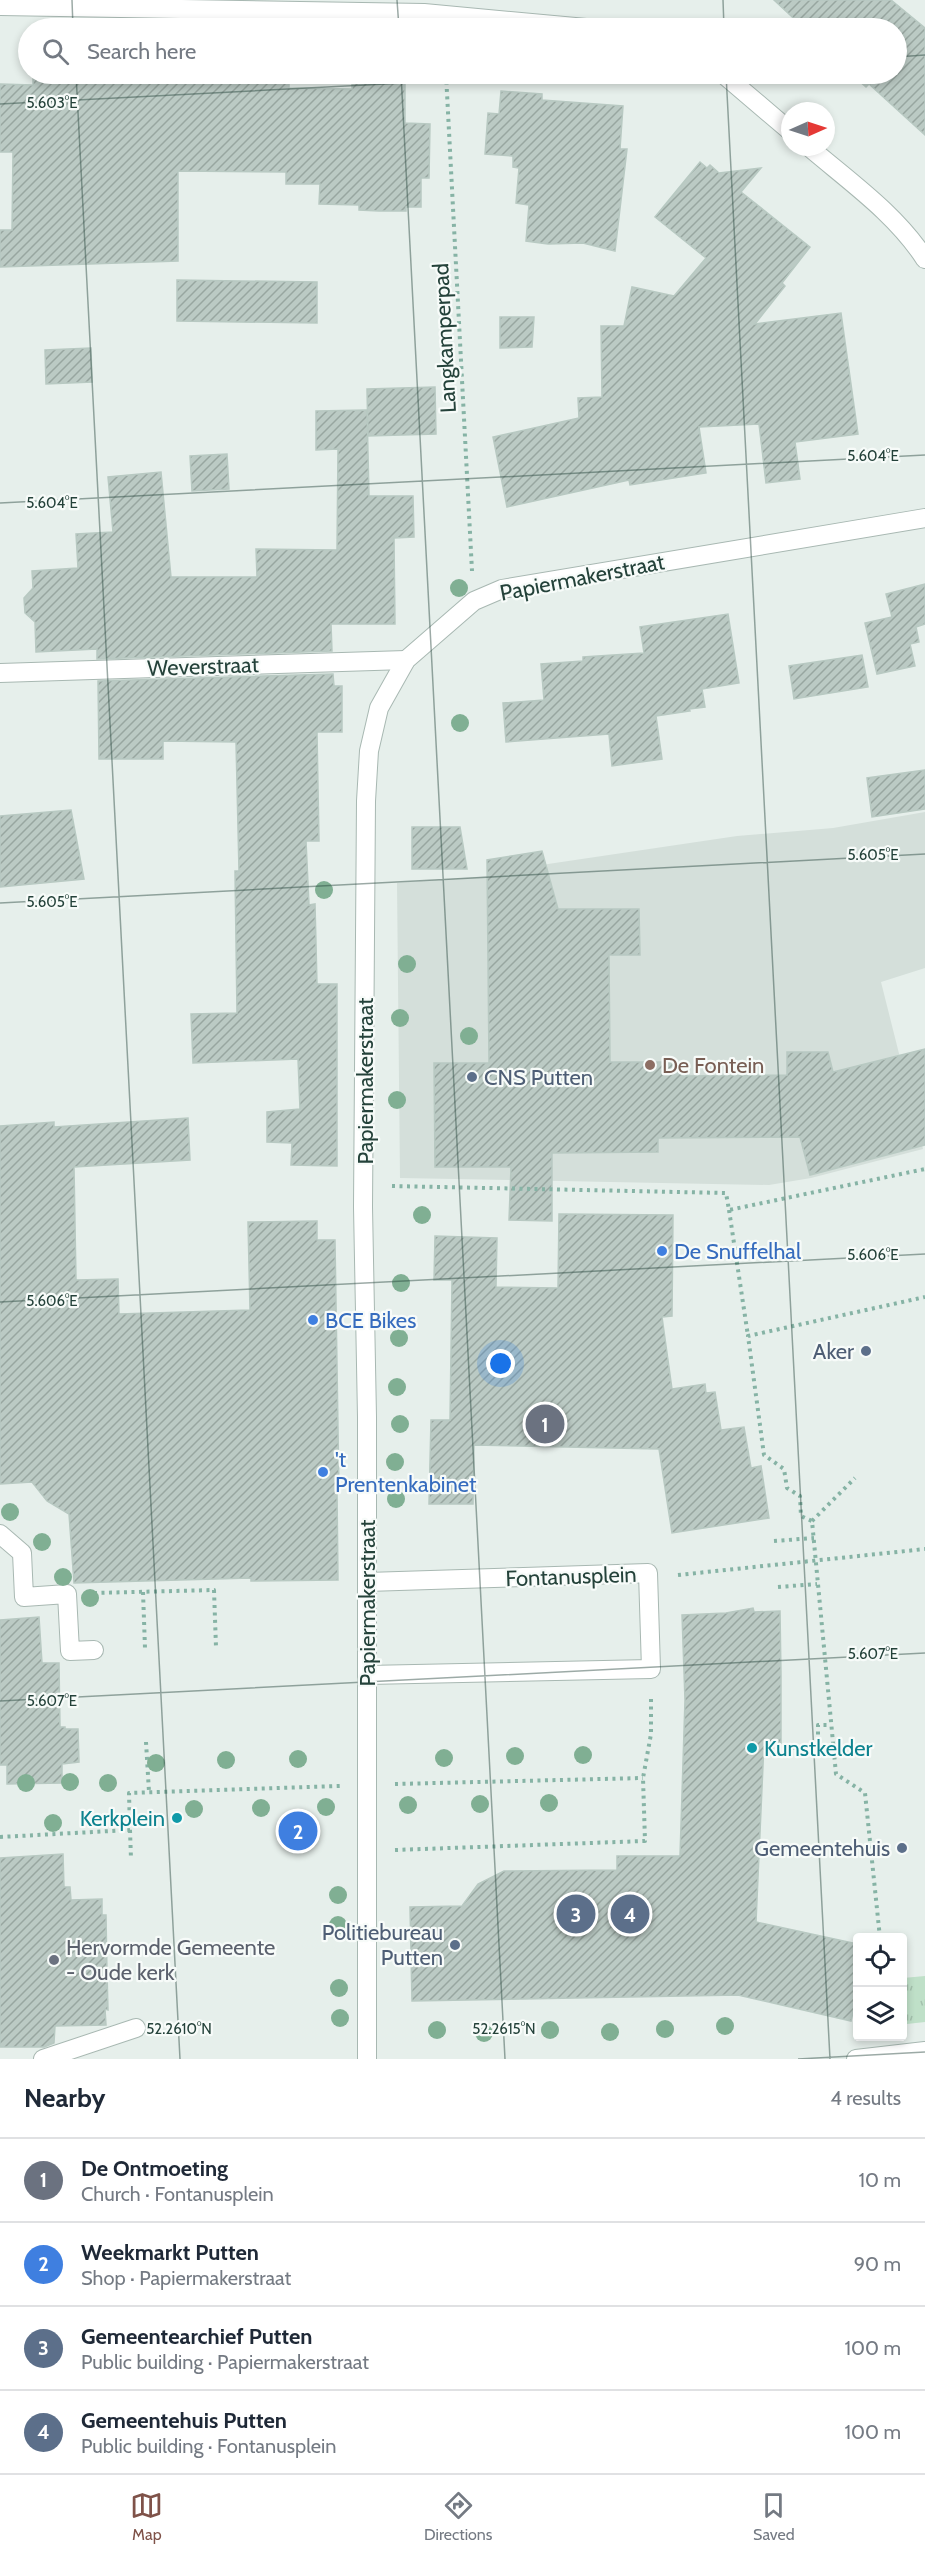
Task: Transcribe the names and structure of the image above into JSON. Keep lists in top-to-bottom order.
{
  "streets": {
    "street": ["Papiermakerstraat", "Weverstraat", "Fontanusplein"],
    "path": ["Langkamperpad"]
  },
  "crossings": [
    ["Langkamperpad", "Papiermakerstraat"],
    ["Papiermakerstraat", "Weverstraat"],
    ["Papiermakerstraat", "Fontanusplein"]
  ],
  "places": [
    "De Fontein",
    "CNS Putten",
    "De Snuffelhal",
    "BCE Bikes",
    "Aker",
    "'t Prentenkabinet",
    "Kunstkelder",
    "Kerkplein",
    "Gemeentehuis",
    "Politiebureau Putten",
    "Hervormde Gemeente - Oude kerk"
  ],
  "north": "right",
  "page": {
    "search": "Search here",
    "pins": [
      "1",
      "2",
      "3",
      "4"
    ],
    "heading": ["Nearby", "4 results"],
    "list": [
      {
        "mark": "1",
        "name": "De Ontmoeting",
        "note": "Church · Fontanusplein",
        "value": "10 m"
      },
      {
        "mark": "2",
        "name": "Weekmarkt Putten",
        "note": "Shop · Papiermakerstraat",
        "value": "90 m"
      },
      {
        "mark": "3",
        "name": "Gemeentearchief Putten",
        "note": "Public building · Papiermakerstraat",
        "value": "100 m"
      },
      {
        "mark": "4",
        "name": "Gemeentehuis Putten",
        "note": "Public building · Fontanusplein",
        "value": "100 m"
      }
    ],
    "nav": ["Map", "Directions", "Saved"]
  },
  "coordinates": [
    "5.603°E",
    "5.604°E",
    "5.605°E",
    "5.606°E",
    "5.607°E",
    "52.2610°N",
    "52.2615°N"
  ]
}
